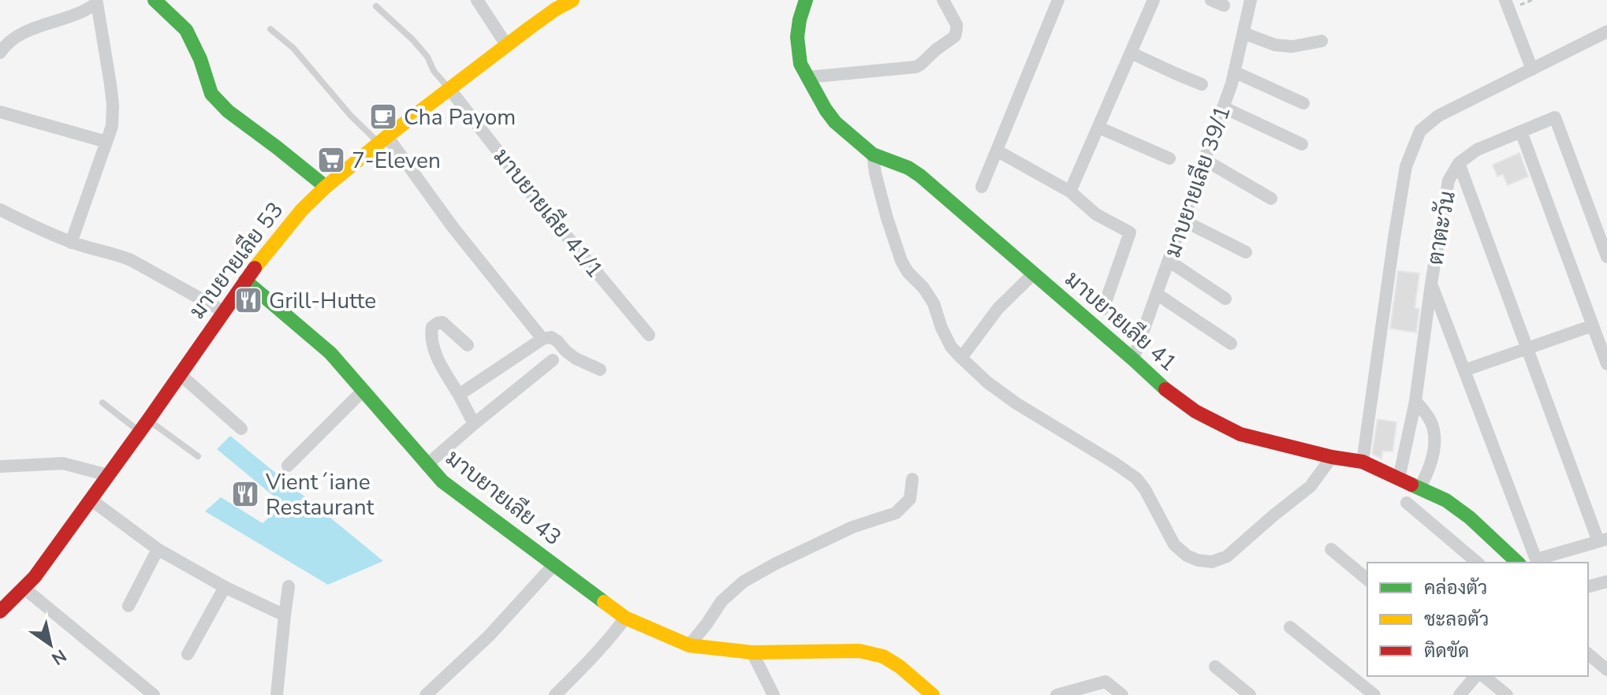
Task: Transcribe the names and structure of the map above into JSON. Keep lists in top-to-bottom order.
{
  "streets": {
    "street": [
      "มาบยายเลีย 39/1",
      "มาบยายเลีย 41/1",
      "ตาตะวัน",
      "มาบยายเลีย 53",
      "มาบยายเลีย 41",
      "มาบยายเลีย 43"
    ]
  },
  "crossings": [
    ["มาบยายเลีย 39/1", "มาบยายเลีย 41"],
    ["มาบยายเลีย 41/1", "มาบยายเลีย 53"],
    ["ตาตะวัน", "มาบยายเลีย 41"],
    ["มาบยายเลีย 53", "มาบยายเลีย 43"]
  ],
  "places": {
    "cafe": ["Cha Payom"],
    "supermarket": ["7-Eleven"],
    "restaurant": ["Grill-Hutte", "Vient´iane Restaurant"]
  },
  "legend": ["คล่องตัว", "ชะลอตัว", "ติดขัด"],
  "north": "bottom right"
}
